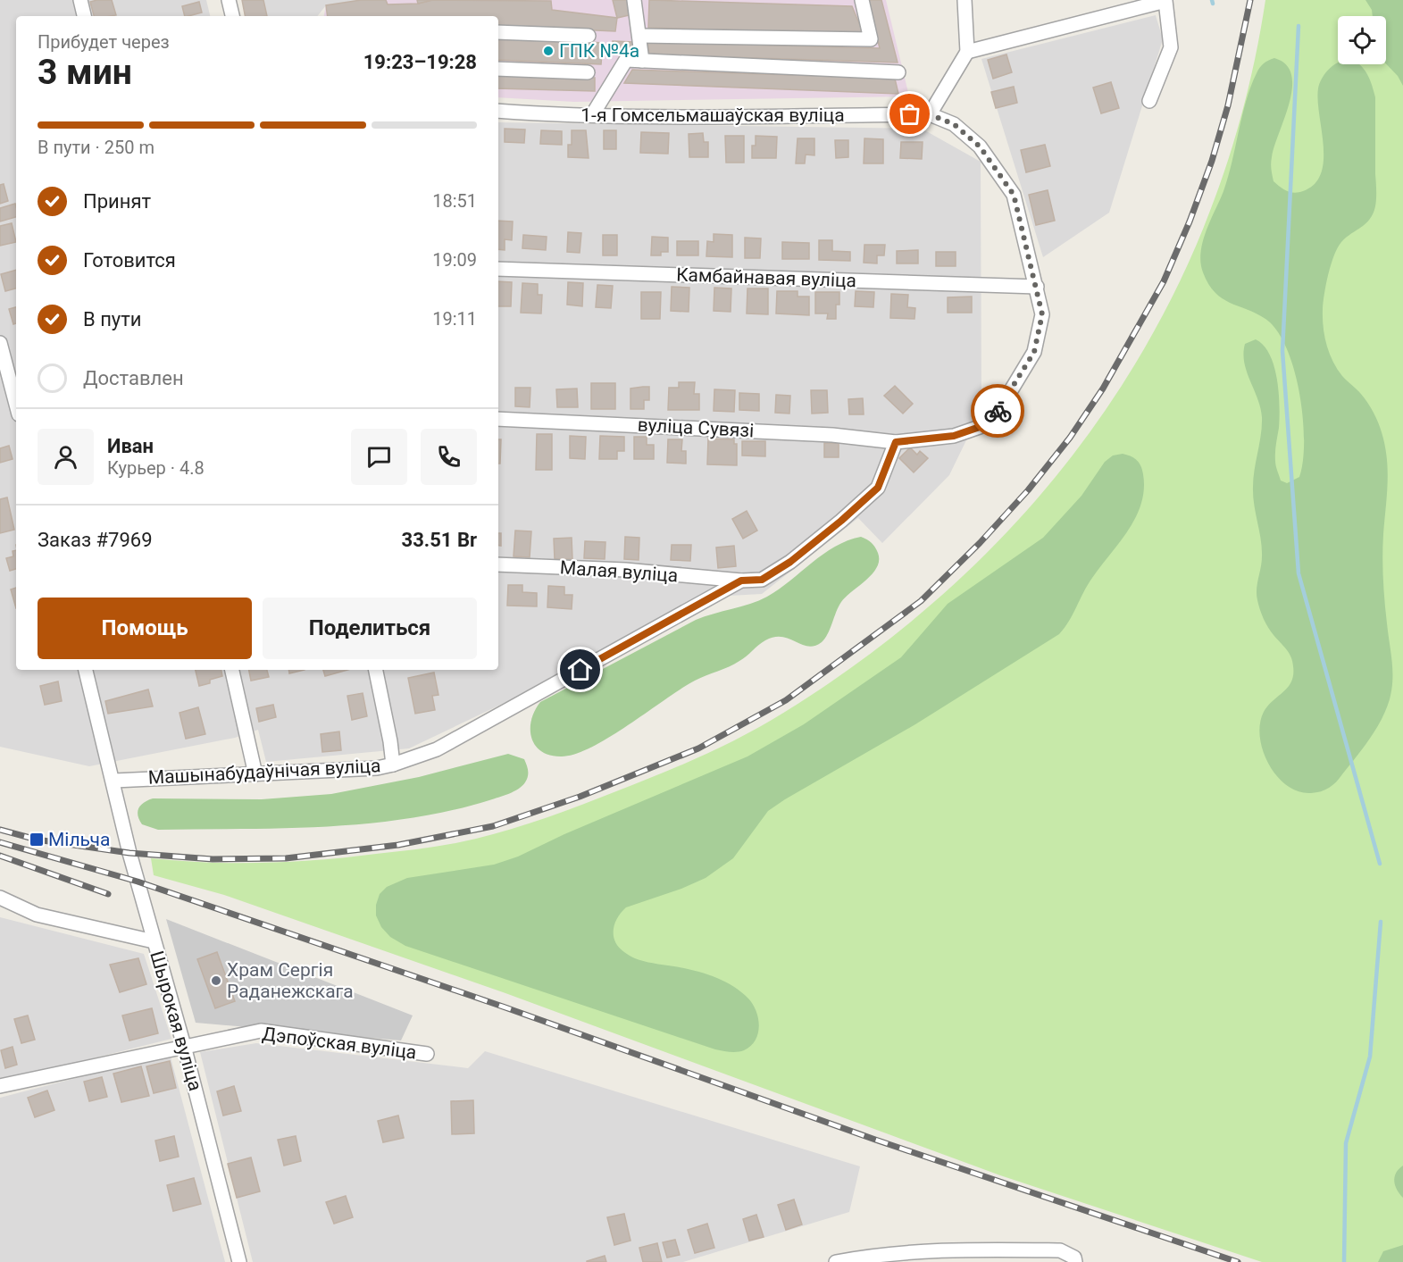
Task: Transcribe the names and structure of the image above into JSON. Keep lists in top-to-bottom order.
{
  "streets": {
    "street": [
      "1-я Гомсельмашаўская вуліца",
      "Камбайнавая вуліца",
      "вуліца Сувязі",
      "Малая вуліца",
      "Машынабудаўнічая вуліца",
      "Шырокая вуліца",
      "Дэпоўская вуліца"
    ]
  },
  "crossings": [
    ["вуліца Сувязі", "Машынабудаўнічая вуліца"],
    ["Малая вуліца", "Машынабудаўнічая вуліца"],
    ["Машынабудаўнічая вуліца", "Шырокая вуліца"],
    ["Шырокая вуліца", "Дэпоўская вуліца"]
  ],
  "places": {
    "other": ["ГПК №4а", "Храм Сергія Раданежскага"],
    "transit": ["Мільча"]
  },
  "page": {
    "heading": ["3 мин", "Прибудет через", "19:23–19:28"],
    "panel": [
      "Иван",
      "Курьер · 4.8",
      "Заказ #7969",
      "33.51 Br"
    ],
    "bar": "В пути · 250 m",
    "list": [
      ["Принят", "18:51"],
      ["Готовится", "19:09"],
      ["В пути", "19:11"],
      "Доставлен"
    ],
    "buttons": ["Помощь", "Поделиться"]
  }
}
